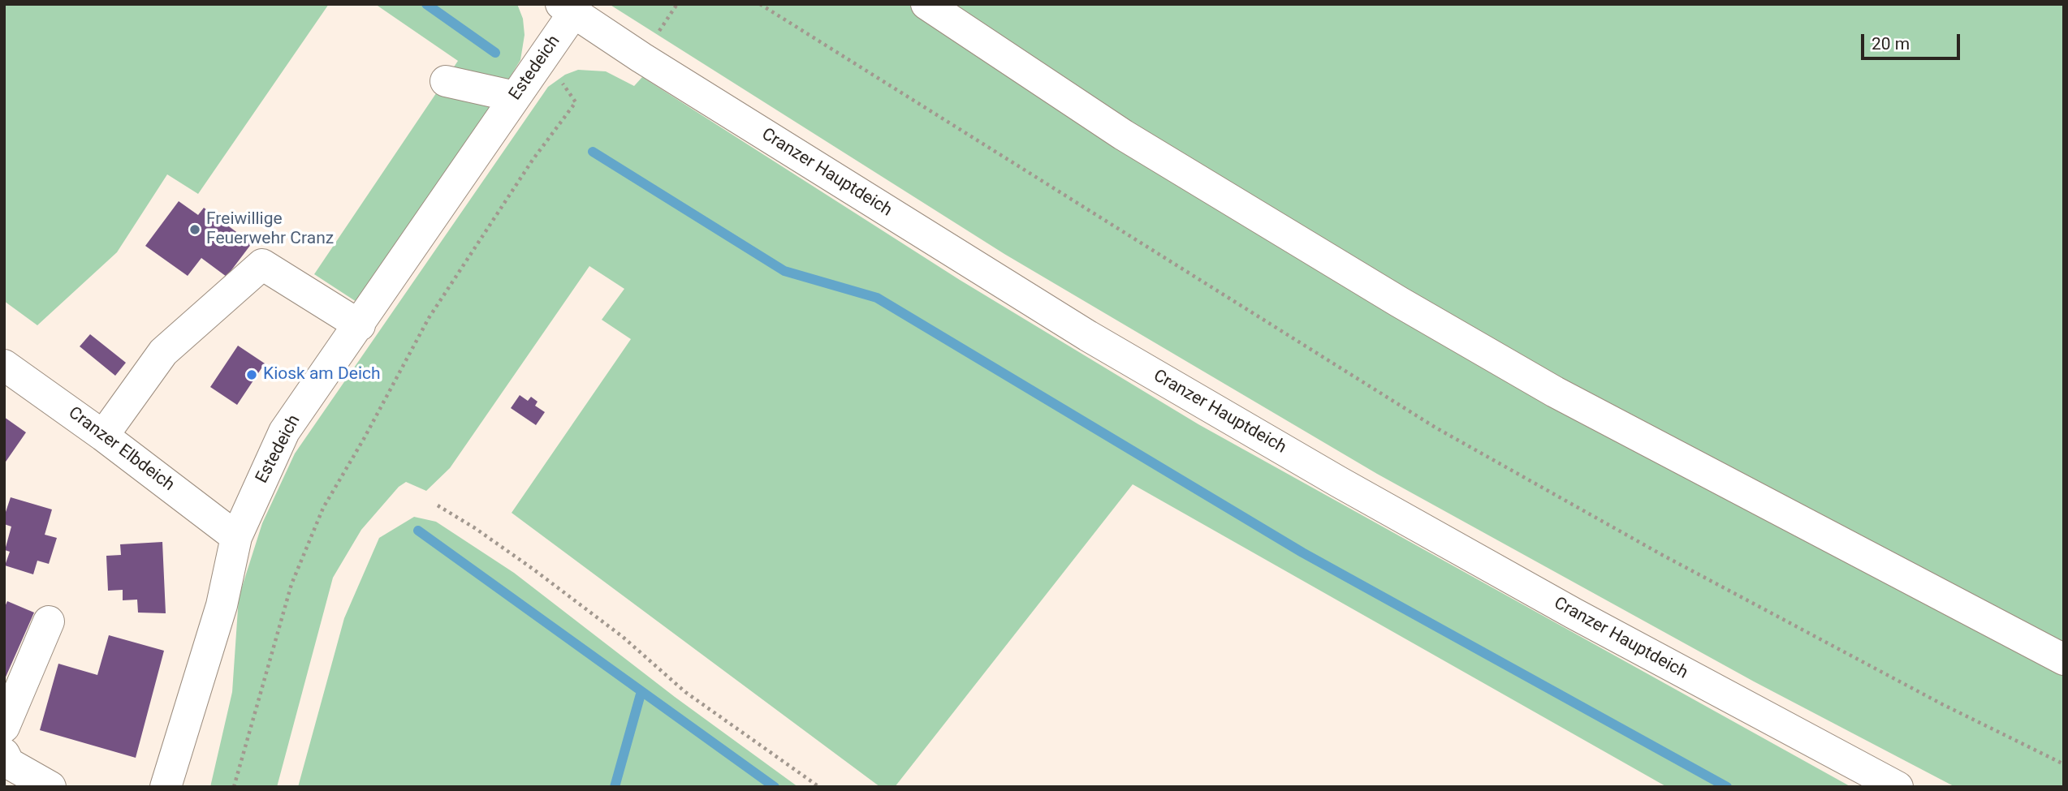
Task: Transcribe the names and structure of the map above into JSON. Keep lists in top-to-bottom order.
{
  "streets": {
    "main road": ["Estedeich", "Cranzer Hauptdeich", "Cranzer Elbdeich"]
  },
  "crossings": [
    ["Estedeich", "Cranzer Hauptdeich"],
    ["Estedeich", "Cranzer Elbdeich"]
  ],
  "places": ["Freiwillige Feuerwehr Cranz", "Kiosk am Deich"],
  "scale_bar": "20 m"
}
